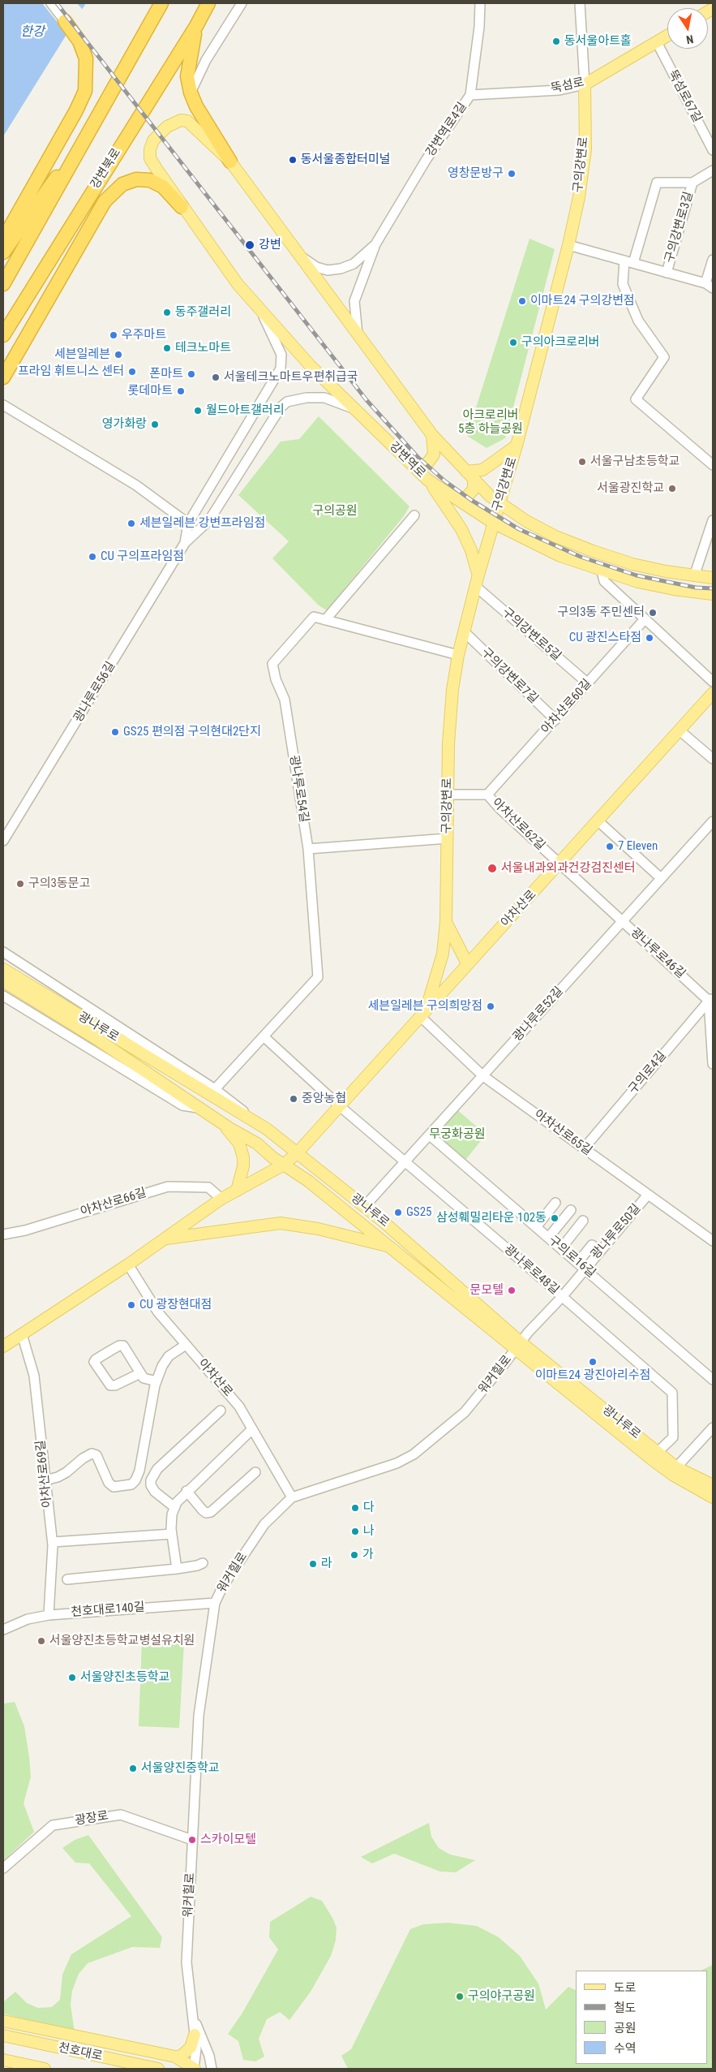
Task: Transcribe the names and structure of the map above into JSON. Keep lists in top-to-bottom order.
{
  "streets": {
    "highway": ["강변북로"],
    "main road": [
      "뚝섬로",
      "구의강변로",
      "강변역로",
      "아차산로",
      "광나루로",
      "천호대로"
    ],
    "street": [
      "뚝섬로67길",
      "강변역로4길",
      "구의강변로3길",
      "구의강변로5길",
      "구의강변로7길",
      "광나루로56길",
      "아차산로60길",
      "광나루로54길",
      "아차산로62길",
      "광나루로46길",
      "광나루로52길",
      "구의로4길",
      "아차산로65길",
      "아차산로66길",
      "광나루로50길",
      "구의로16길",
      "광나루로48길",
      "워커힐로",
      "아차산로69길",
      "천호대로140길",
      "광장로"
    ]
  },
  "crossings": [
    ["뚝섬로", "뚝섬로67길"],
    ["뚝섬로", "강변역로4길"],
    ["뚝섬로", "구의강변로"],
    ["구의강변로", "구의강변로3길"],
    ["구의강변로", "강변역로"],
    ["구의강변로", "구의강변로5길"],
    ["구의강변로", "구의강변로7길"],
    ["구의강변로", "광나루로54길"],
    ["구의강변로", "아차산로62길"],
    ["구의강변로", "아차산로"],
    ["강변역로", "광나루로56길"],
    ["구의강변로5길", "아차산로60길"],
    ["구의강변로7길", "아차산로60길"],
    ["아차산로60길", "아차산로62길"],
    ["아차산로62길", "아차산로"],
    ["아차산로62길", "광나루로46길"],
    ["아차산로", "광나루로46길"],
    ["아차산로", "광나루로"],
    ["아차산로", "아차산로65길"],
    ["아차산로", "광나루로48길"],
    ["아차산로", "워커힐로"],
    ["광나루로46길", "광나루로52길"],
    ["광나루로46길", "구의로4길"],
    ["광나루로52길", "광나루로"],
    ["광나루로52길", "아차산로65길"],
    ["광나루로52길", "구의로16길"],
    ["광나루로52길", "광나루로48길"],
    ["광나루로", "광나루로50길"],
    ["광나루로", "광나루로48길"],
    ["광나루로", "워커힐로"],
    ["구의로4길", "아차산로65길"],
    ["아차산로65길", "광나루로50길"],
    ["광나루로50길", "구의로16길"],
    ["광나루로50길", "광나루로48길"],
    ["광나루로50길", "워커힐로"],
    ["워커힐로", "천호대로140길"],
    ["워커힐로", "광장로"],
    ["아차산로69길", "천호대로140길"]
  ],
  "water": ["한강"],
  "parks": ["아크로리버 5층 하늘공원", "구의공원", "무궁화공원"],
  "places": [
    "동서울아트홀",
    "동서울종합터미널",
    "영창문방구",
    "강변",
    "이마트24 구의강변점",
    "동주갤러리",
    "우주마트",
    "구의아크로리버",
    "테크노마트",
    "세븐일레븐",
    "프라임 휘트니스 센터",
    "폰마트",
    "서울테크노마트우편취급국",
    "롯데마트",
    "월드아트갤러리",
    "영가화랑",
    "서울구남초등학교",
    "서울광진학교",
    "세븐일레븐 강변프라임점",
    "CU 구의프라임점",
    "구의3동 주민센터",
    "CU 광진스타점",
    "GS25 편의점 구의현대2단지",
    "7 Eleven",
    "서울내과외과건강검진센터",
    "구의3동문고",
    "세븐일레븐 구의희망점",
    "중앙농협",
    "GS25",
    "삼성훼밀리타운 102동",
    "문모텔",
    "CU 광장현대점",
    "이마트24 광진아리수점",
    "다",
    "나",
    "가",
    "라",
    "서울양진초등학교병설유치원",
    "서울양진초등학교",
    "서울양진중학교",
    "스카이모텔",
    "구의야구공원"
  ],
  "legend": [
    "도로",
    "철도",
    "공원",
    "수역"
  ],
  "north": "bottom"
}
